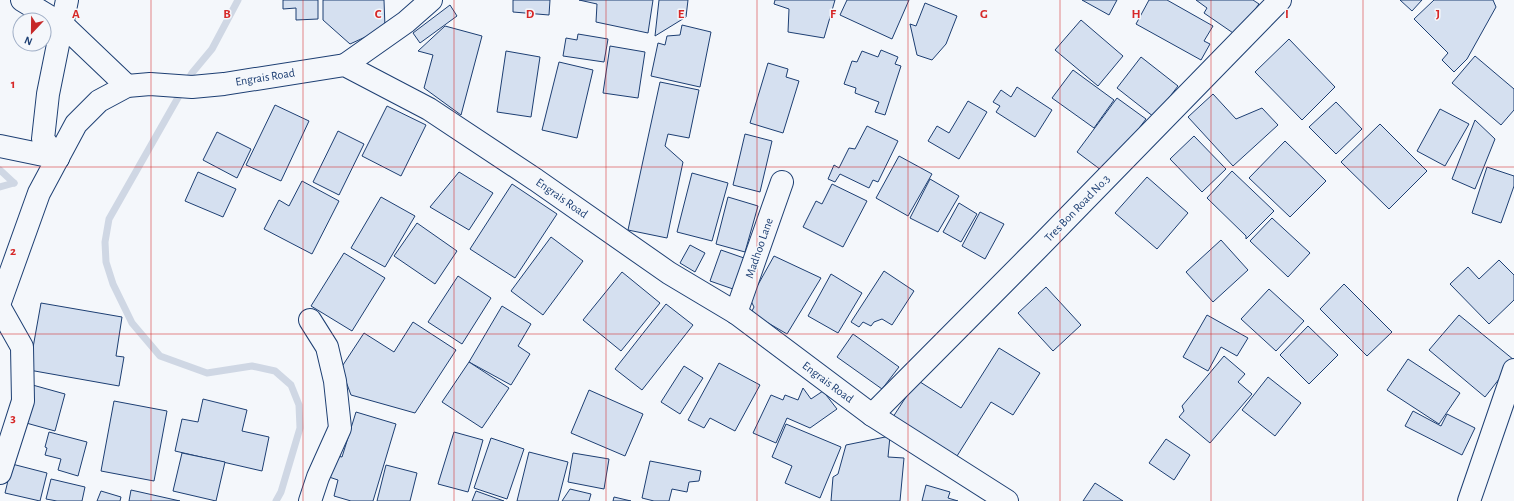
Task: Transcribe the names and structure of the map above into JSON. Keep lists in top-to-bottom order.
{
  "streets": {
    "street": ["Engrais Road", "Tres Bon Road No.3", "Madhoo Lane"]
  },
  "crossings": [
    ["Engrais Road", "Tres Bon Road No.3"],
    ["Engrais Road", "Madhoo Lane"]
  ],
  "north": "bottom",
  "grid": {
    "columns": [
      "A",
      "B",
      "C",
      "D",
      "E",
      "F",
      "G",
      "H",
      "I",
      "J"
    ],
    "rows": ["1", "2", "3"]
  }
}
